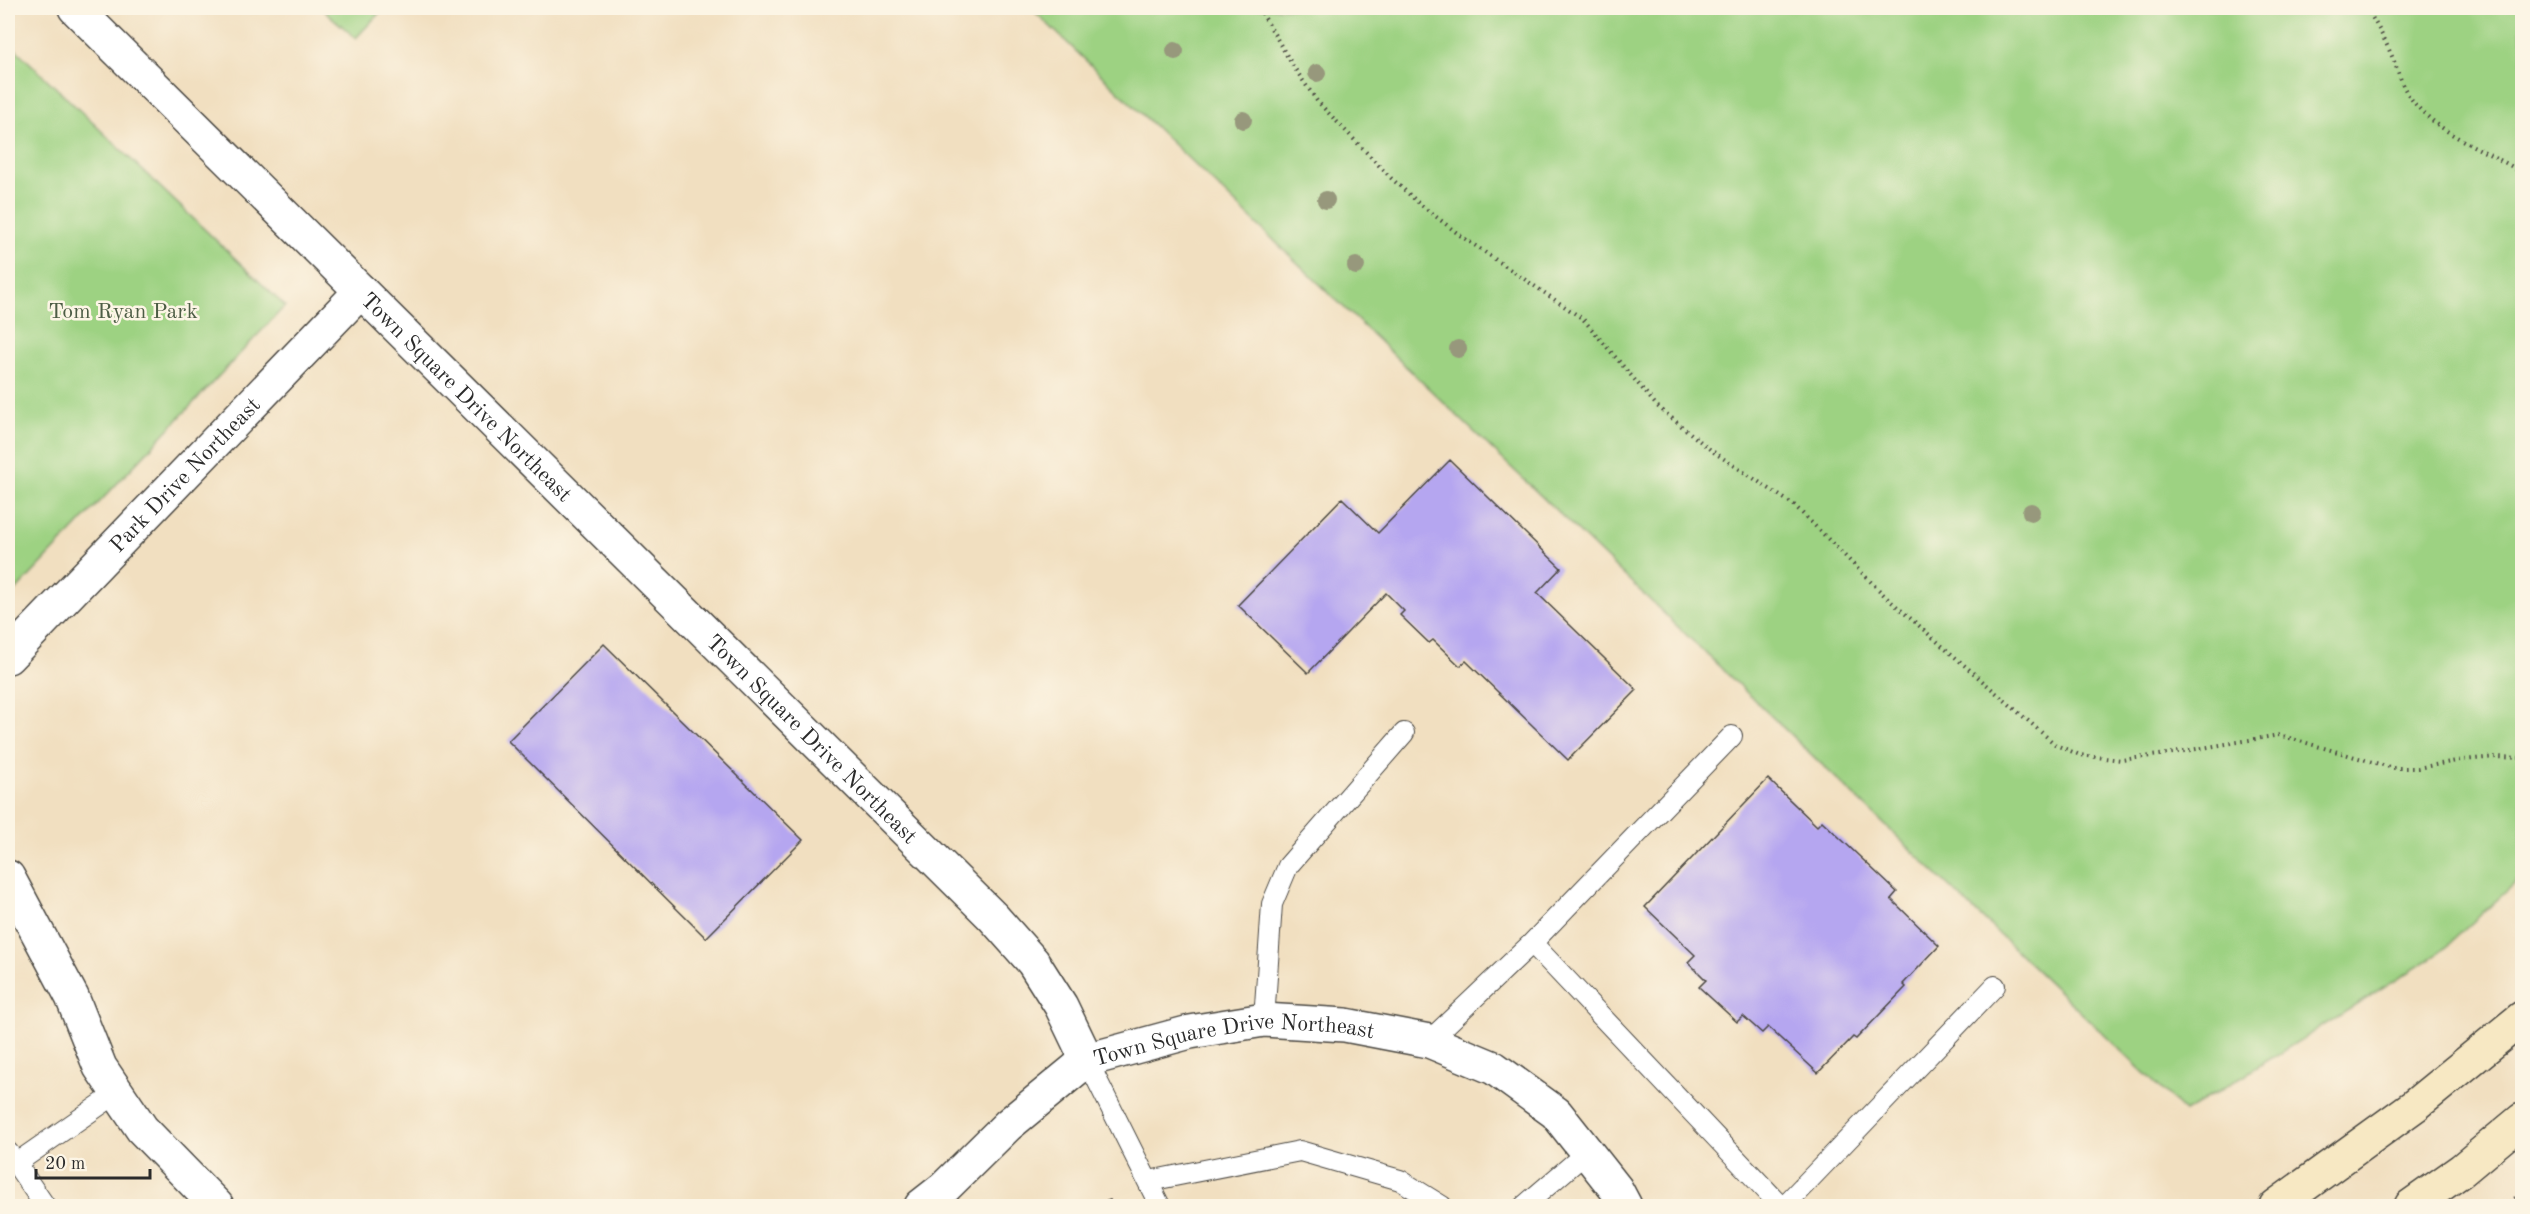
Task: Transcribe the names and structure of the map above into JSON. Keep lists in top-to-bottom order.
{
  "streets": {
    "street": ["Town Square Drive Northeast", "Park Drive Northeast"]
  },
  "crossings": [
    ["Town Square Drive Northeast", "Park Drive Northeast"]
  ],
  "parks": ["Tom Ryan Park"],
  "scale_bar": "20 m"
}
